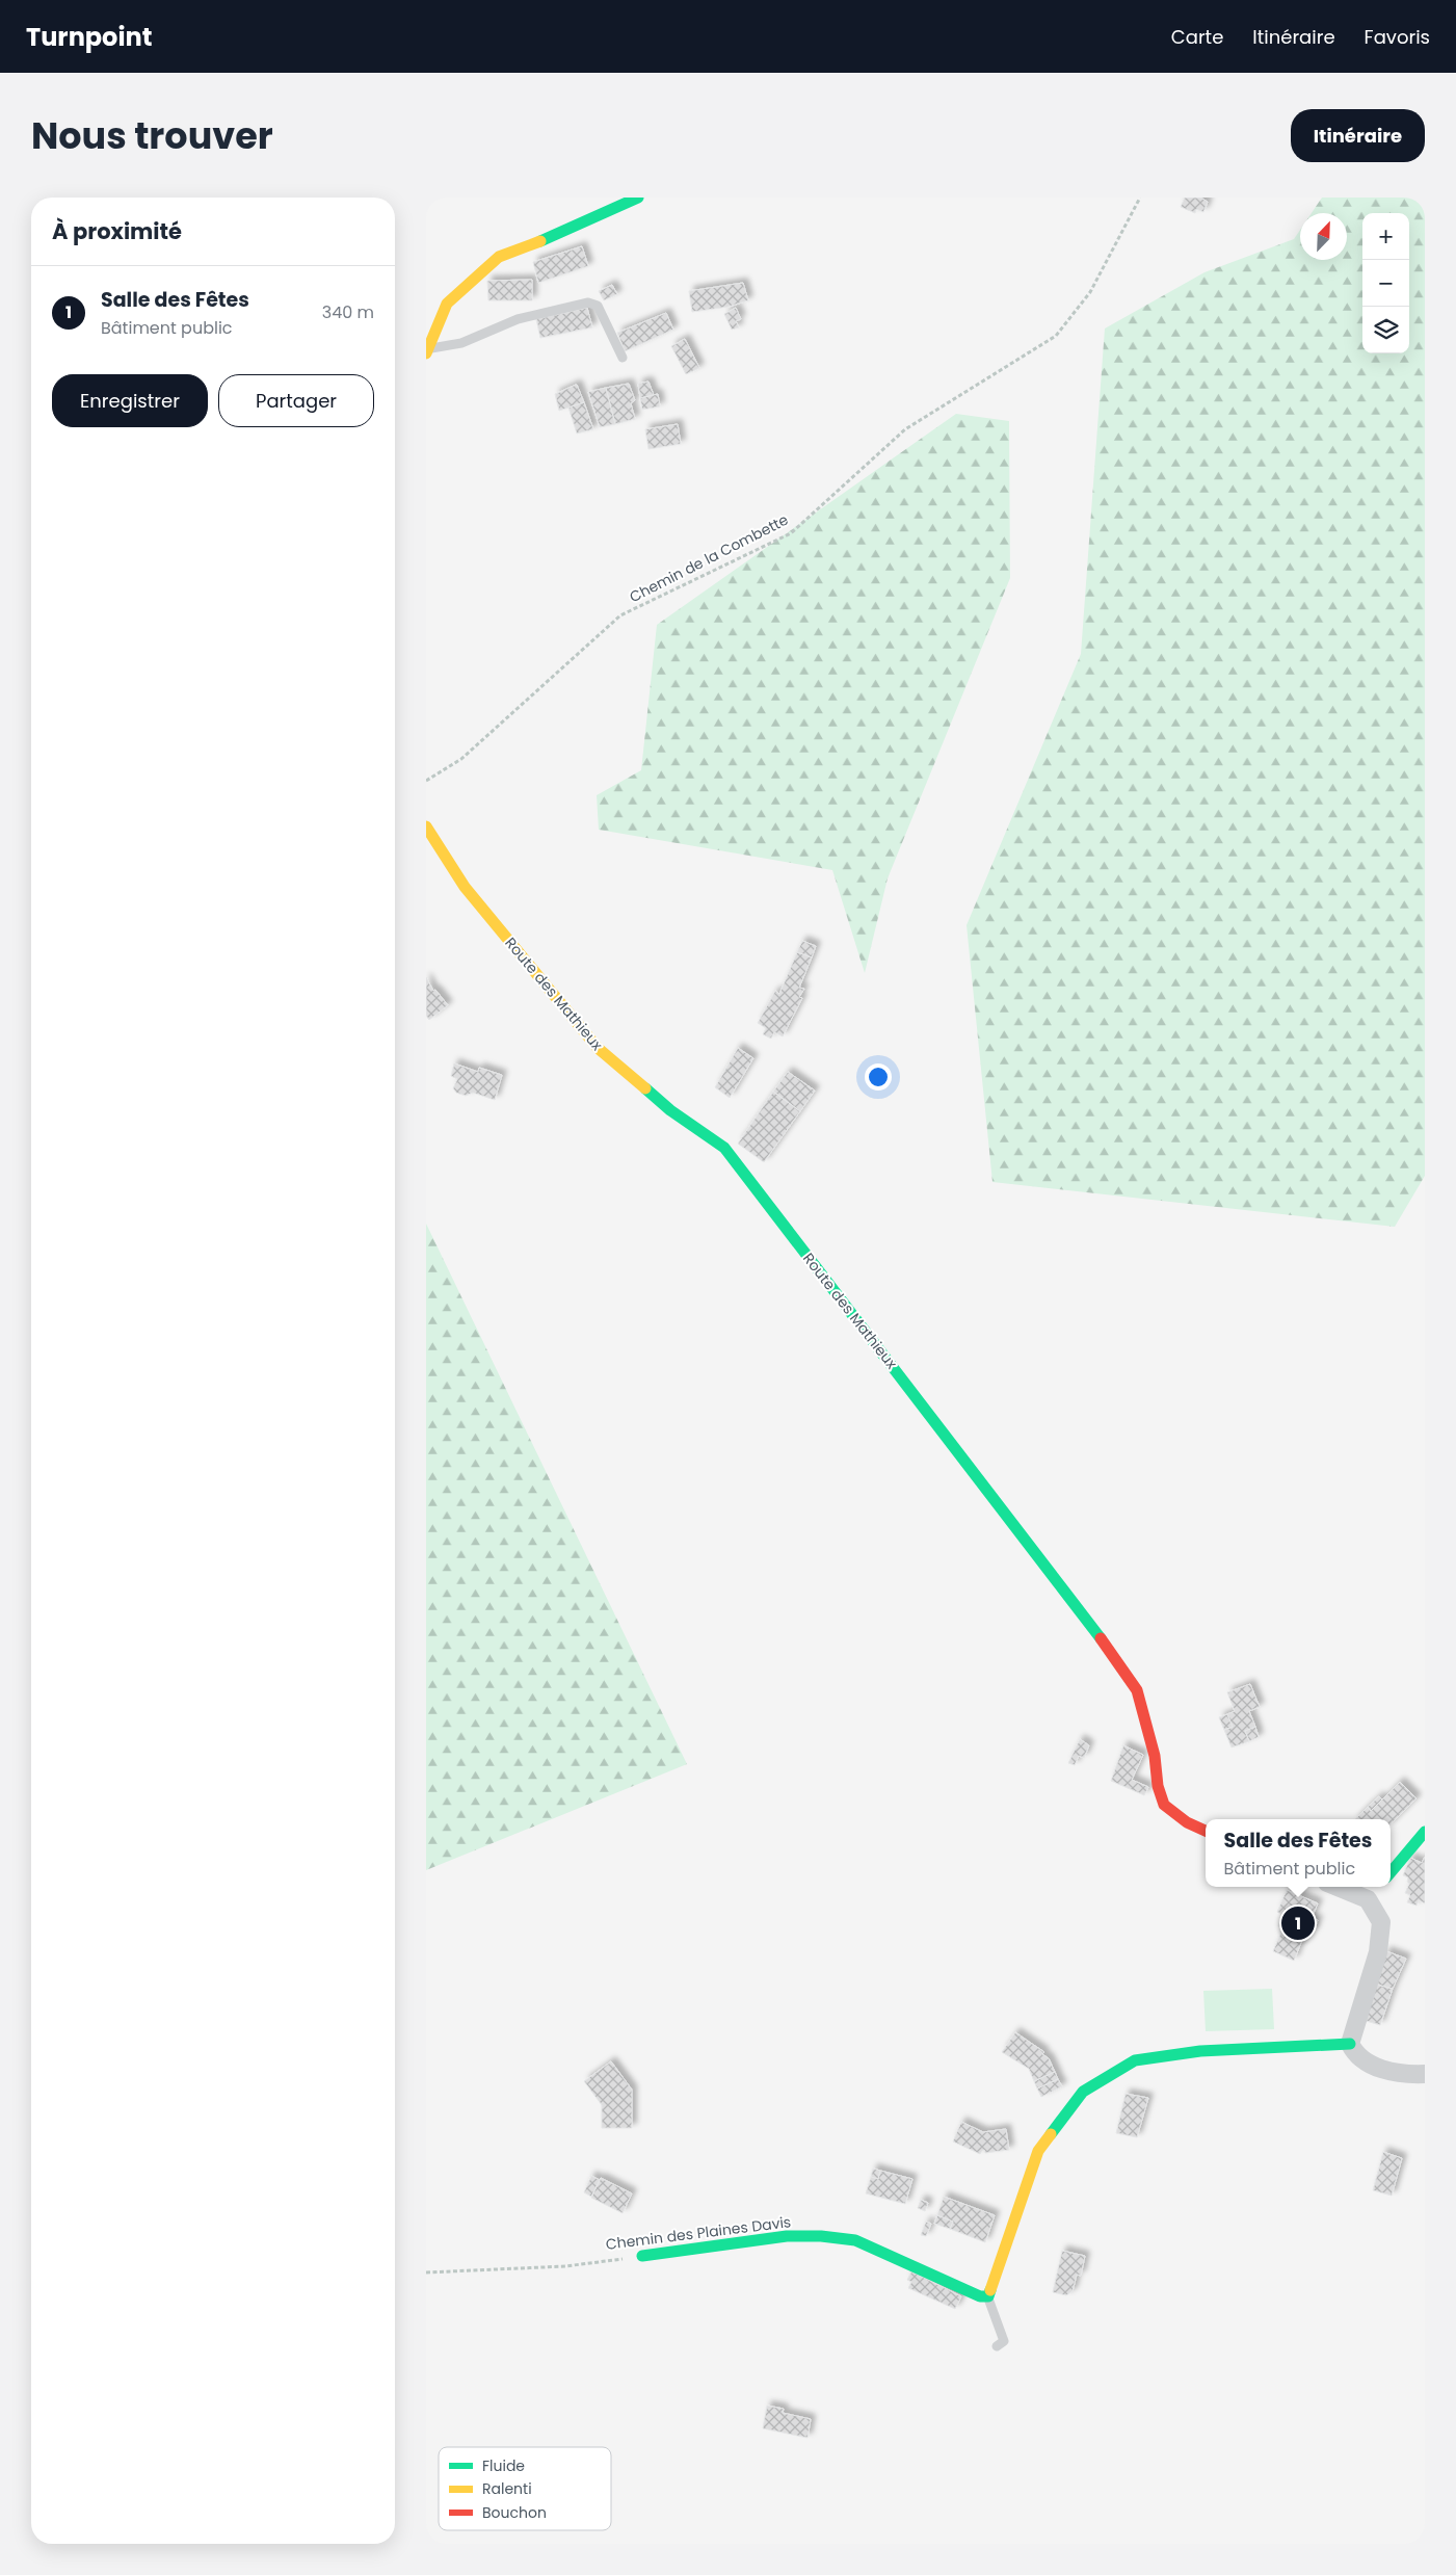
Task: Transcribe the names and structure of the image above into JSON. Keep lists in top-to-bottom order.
{
  "streets": {
    "street": ["Route des Mathieux", "Chemin des Plaines Davis"],
    "path": ["Chemin de la Combette"]
  },
  "legend": ["Fluide", "Ralenti", "Bouchon"],
  "north": "top right",
  "page": {
    "header": "Turnpoint",
    "nav": ["Carte", "Itinéraire", "Favoris"],
    "title": "Nous trouver",
    "buttons": [
      "Itinéraire",
      ["Enregistrer", "Partager"]
    ],
    "heading": "À proximité",
    "map_buttons": ["+", "−"],
    "list": [
      {
        "mark": "1",
        "name": "Salle des Fêtes",
        "note": "Bâtiment public",
        "value": "340 m"
      }
    ],
    "popup": ["Salle des Fêtes", "Bâtiment public"],
    "pins": "1"
  }
}
